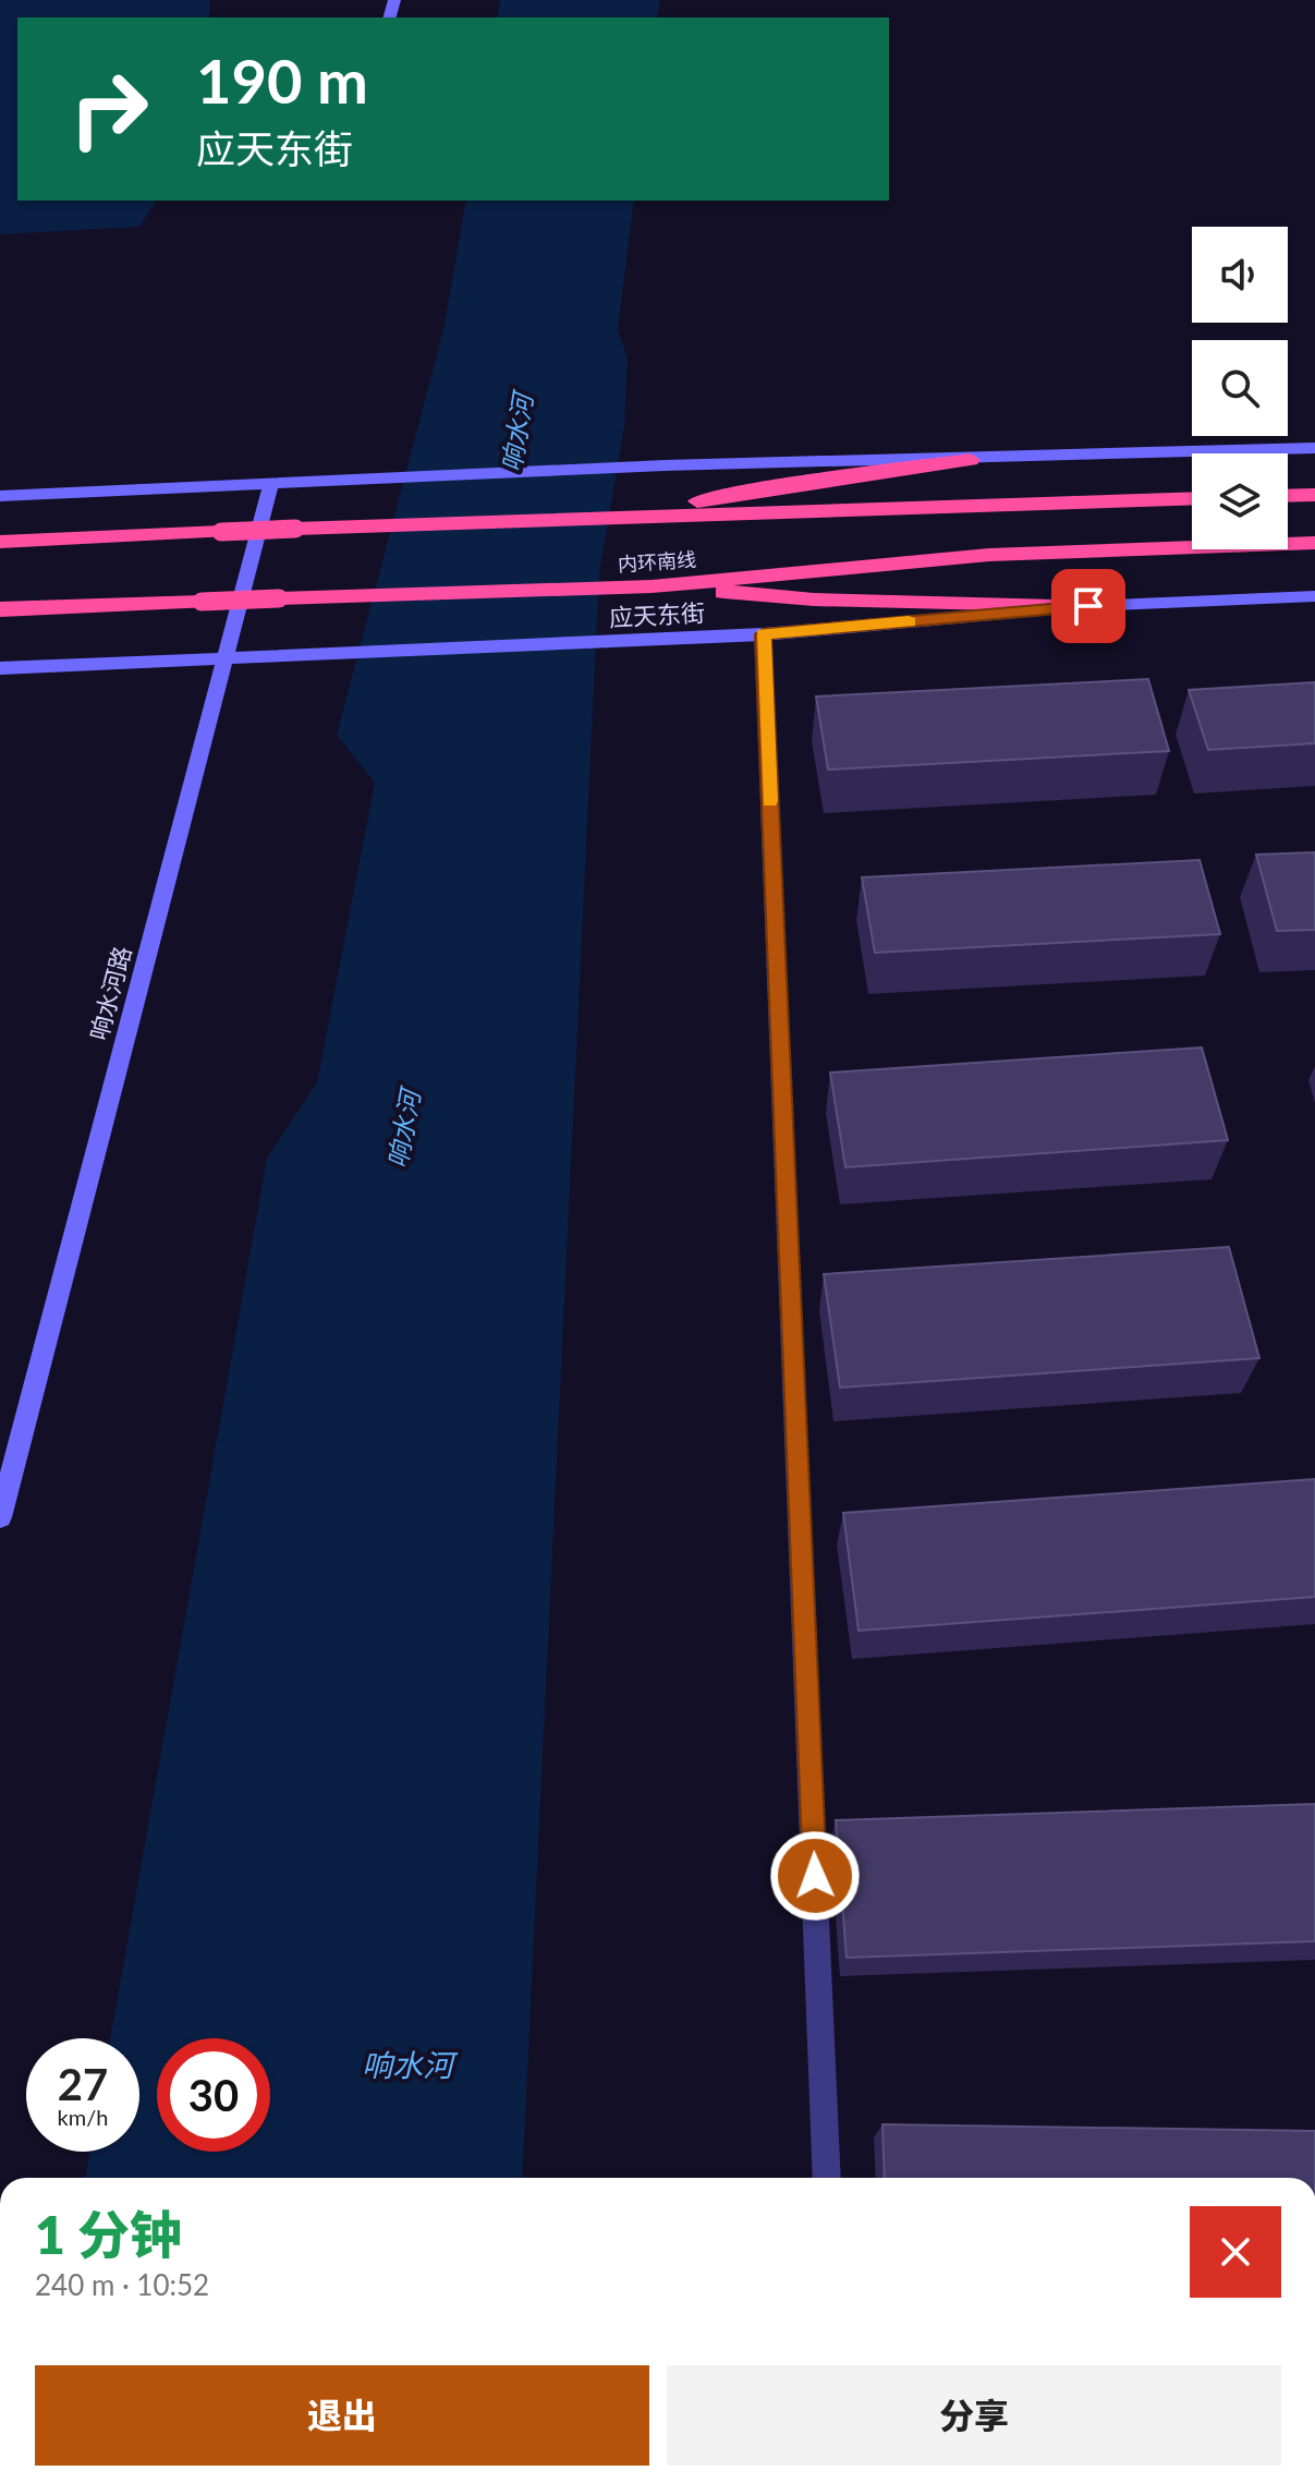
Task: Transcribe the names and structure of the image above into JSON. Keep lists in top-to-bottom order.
{
  "streets": {
    "highway": ["内环南线"],
    "main road": ["应天东街", "响水河路"]
  },
  "crossings": [
    ["应天东街", "响水河路"]
  ],
  "water": ["响水河"],
  "page": {
    "turn": ["190 m", "应天东街"],
    "speed": "27 km/h",
    "limit": "30",
    "heading": ["1 分钟", "240 m · 10:52"],
    "buttons": ["退出", "分享"]
  }
}
